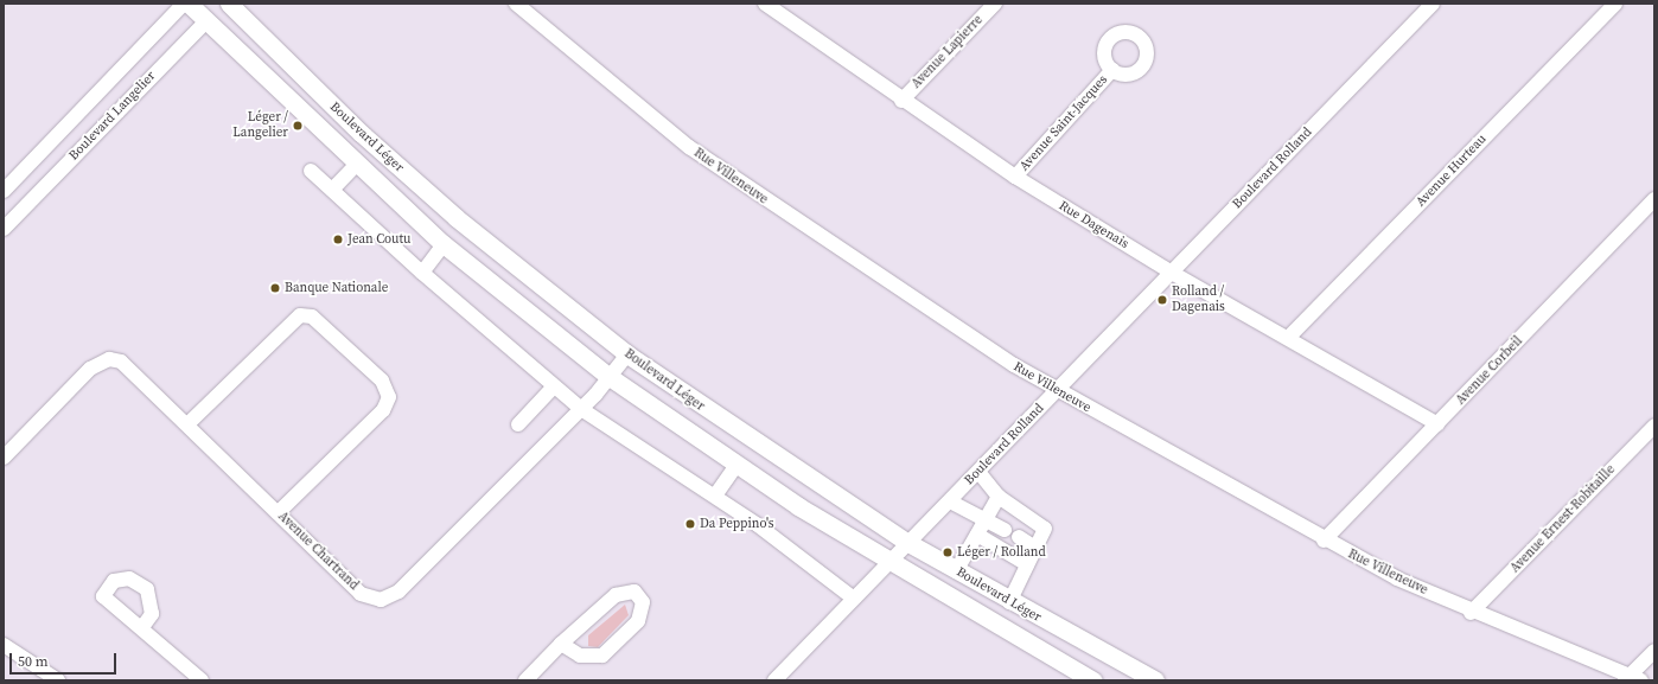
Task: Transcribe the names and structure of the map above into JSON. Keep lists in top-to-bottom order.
{
  "streets": {
    "main road": ["Boulevard Langelier", "Boulevard Léger"],
    "street": [
      "Avenue Lapierre",
      "Avenue Saint-Jacques",
      "Boulevard Rolland",
      "Avenue Hurteau",
      "Rue Villeneuve",
      "Rue Dagenais",
      "Avenue Corbeil",
      "Avenue Ernest-Robitaille",
      "Avenue Chartrand"
    ]
  },
  "crossings": [
    ["Avenue Lapierre", "Rue Dagenais"],
    ["Boulevard Langelier", "Boulevard Léger"],
    ["Avenue Saint-Jacques", "Rue Dagenais"],
    ["Boulevard Léger", "Boulevard Rolland"],
    ["Boulevard Léger", "Avenue Chartrand"],
    ["Boulevard Rolland", "Rue Villeneuve"],
    ["Boulevard Rolland", "Rue Dagenais"],
    ["Avenue Hurteau", "Rue Dagenais"],
    ["Rue Villeneuve", "Avenue Corbeil"],
    ["Rue Villeneuve", "Avenue Ernest-Robitaille"],
    ["Rue Dagenais", "Avenue Corbeil"]
  ],
  "places": [
    "Léger / Langelier",
    "Jean Coutu",
    "Banque Nationale",
    "Rolland / Dagenais",
    "Da Peppino's",
    "Léger / Rolland"
  ],
  "scale_bar": "50 m"
}
